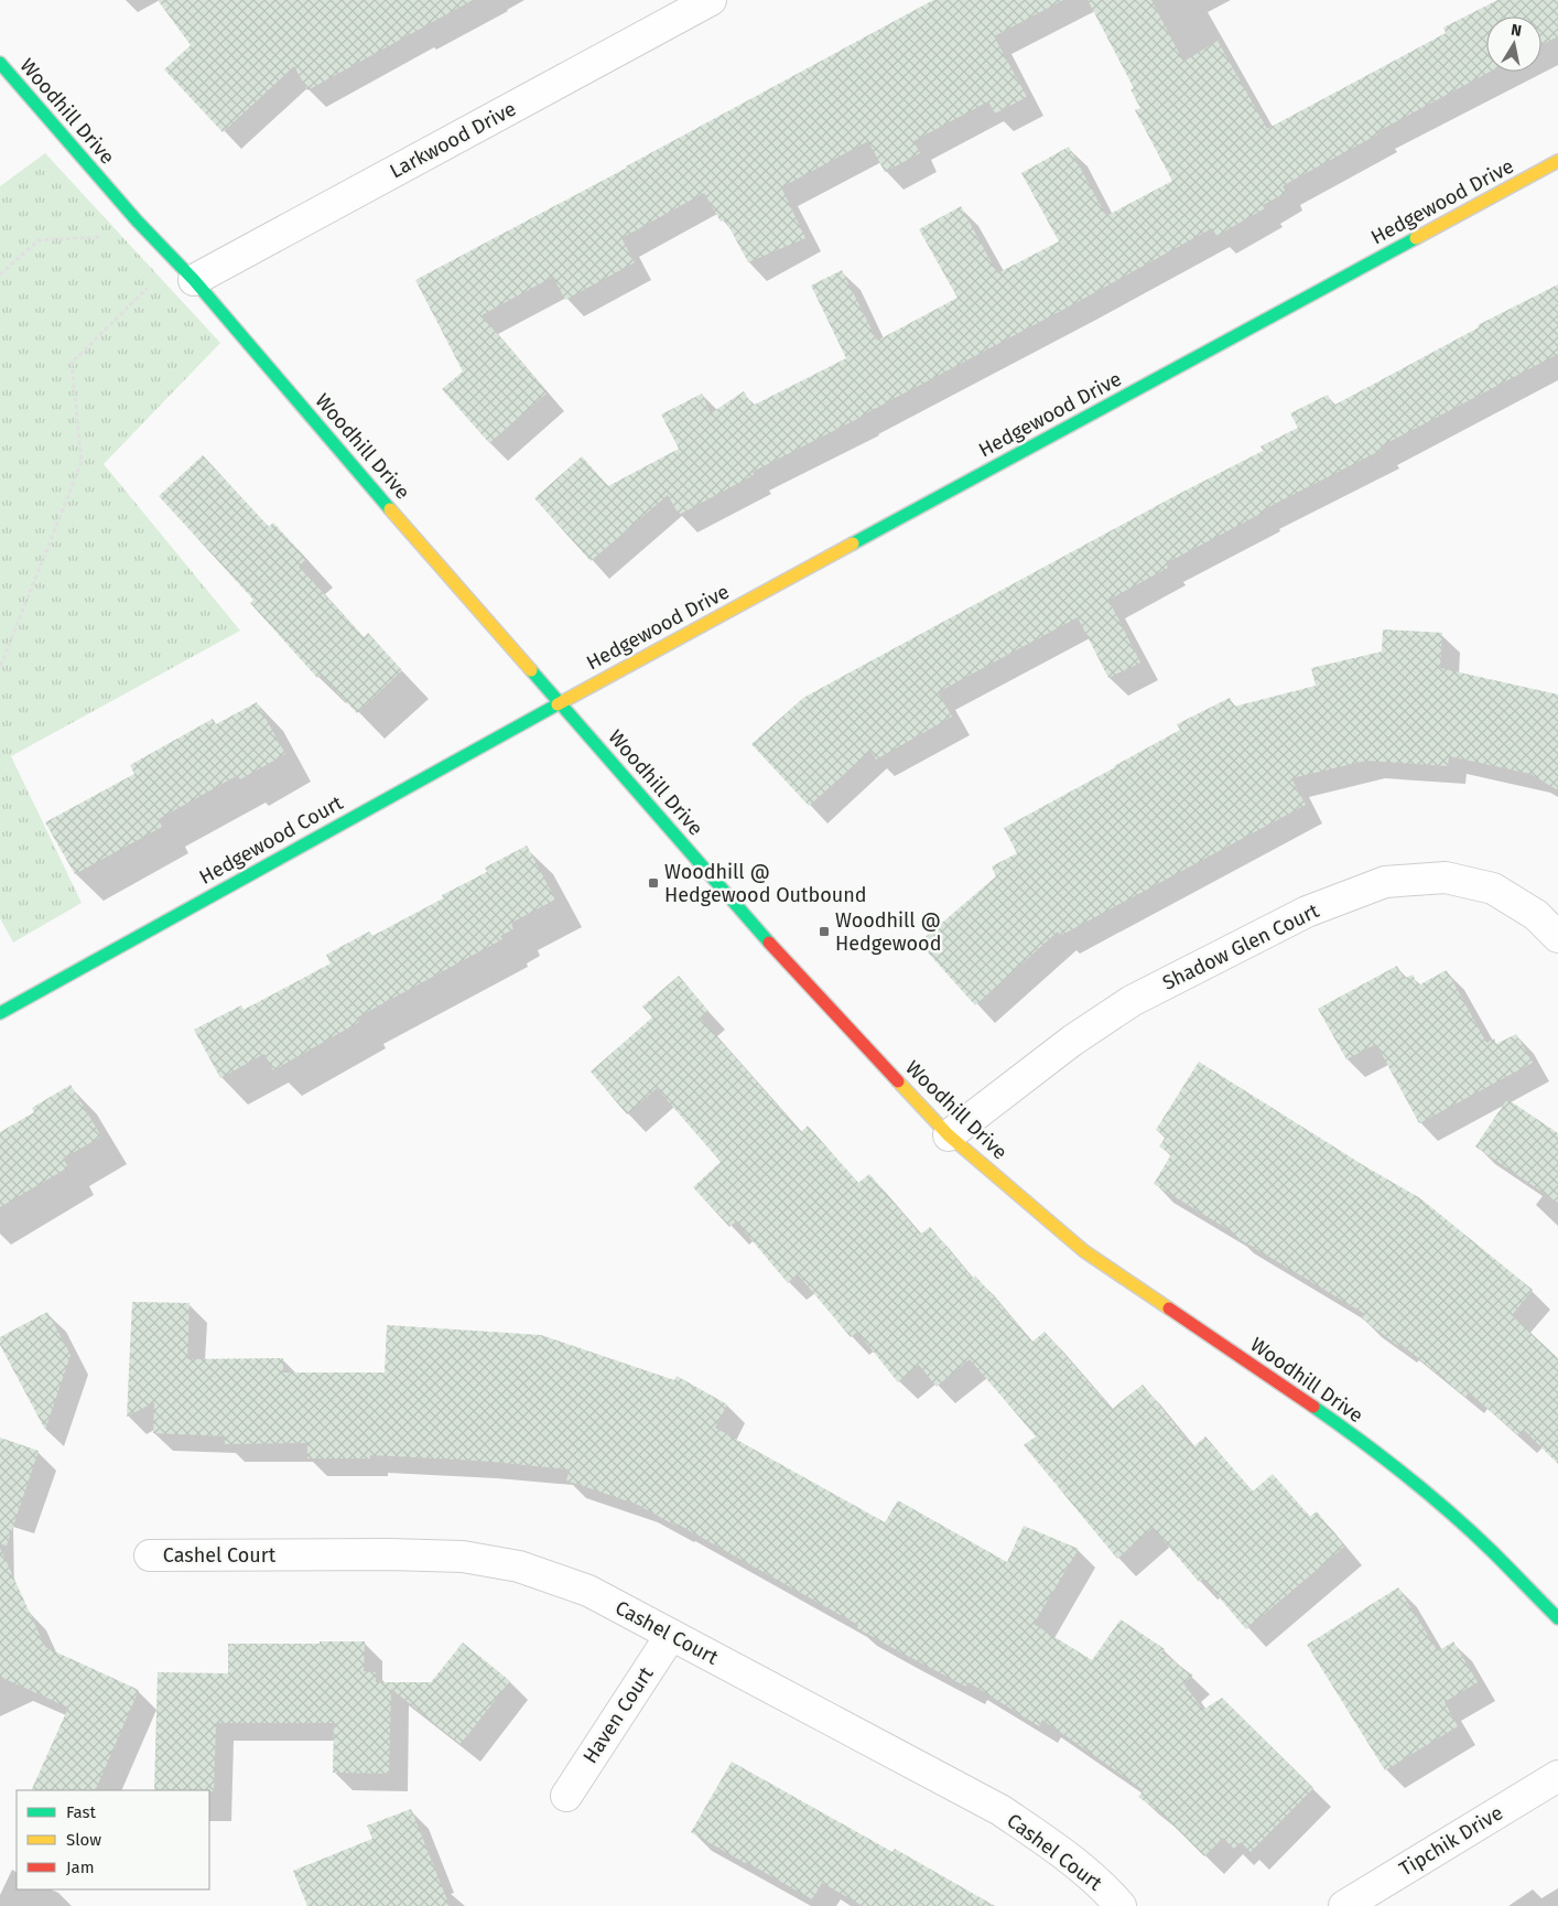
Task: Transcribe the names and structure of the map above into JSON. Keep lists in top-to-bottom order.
{
  "streets": {
    "street": [
      "Woodhill Drive",
      "Larkwood Drive",
      "Hedgewood Drive",
      "Hedgewood Court",
      "Shadow Glen Court",
      "Cashel Court",
      "Haven Court",
      "Tipchik Drive"
    ]
  },
  "crossings": [
    ["Woodhill Drive", "Larkwood Drive"],
    ["Woodhill Drive", "Hedgewood Drive"],
    ["Woodhill Drive", "Hedgewood Court"],
    ["Woodhill Drive", "Shadow Glen Court"],
    ["Hedgewood Drive", "Hedgewood Court"],
    ["Cashel Court", "Haven Court"]
  ],
  "places": {
    "transit": ["Woodhill @ Hedgewood Outbound", "Woodhill @ Hedgewood"]
  },
  "legend": ["Fast", "Slow", "Jam"],
  "north": "top"
}
